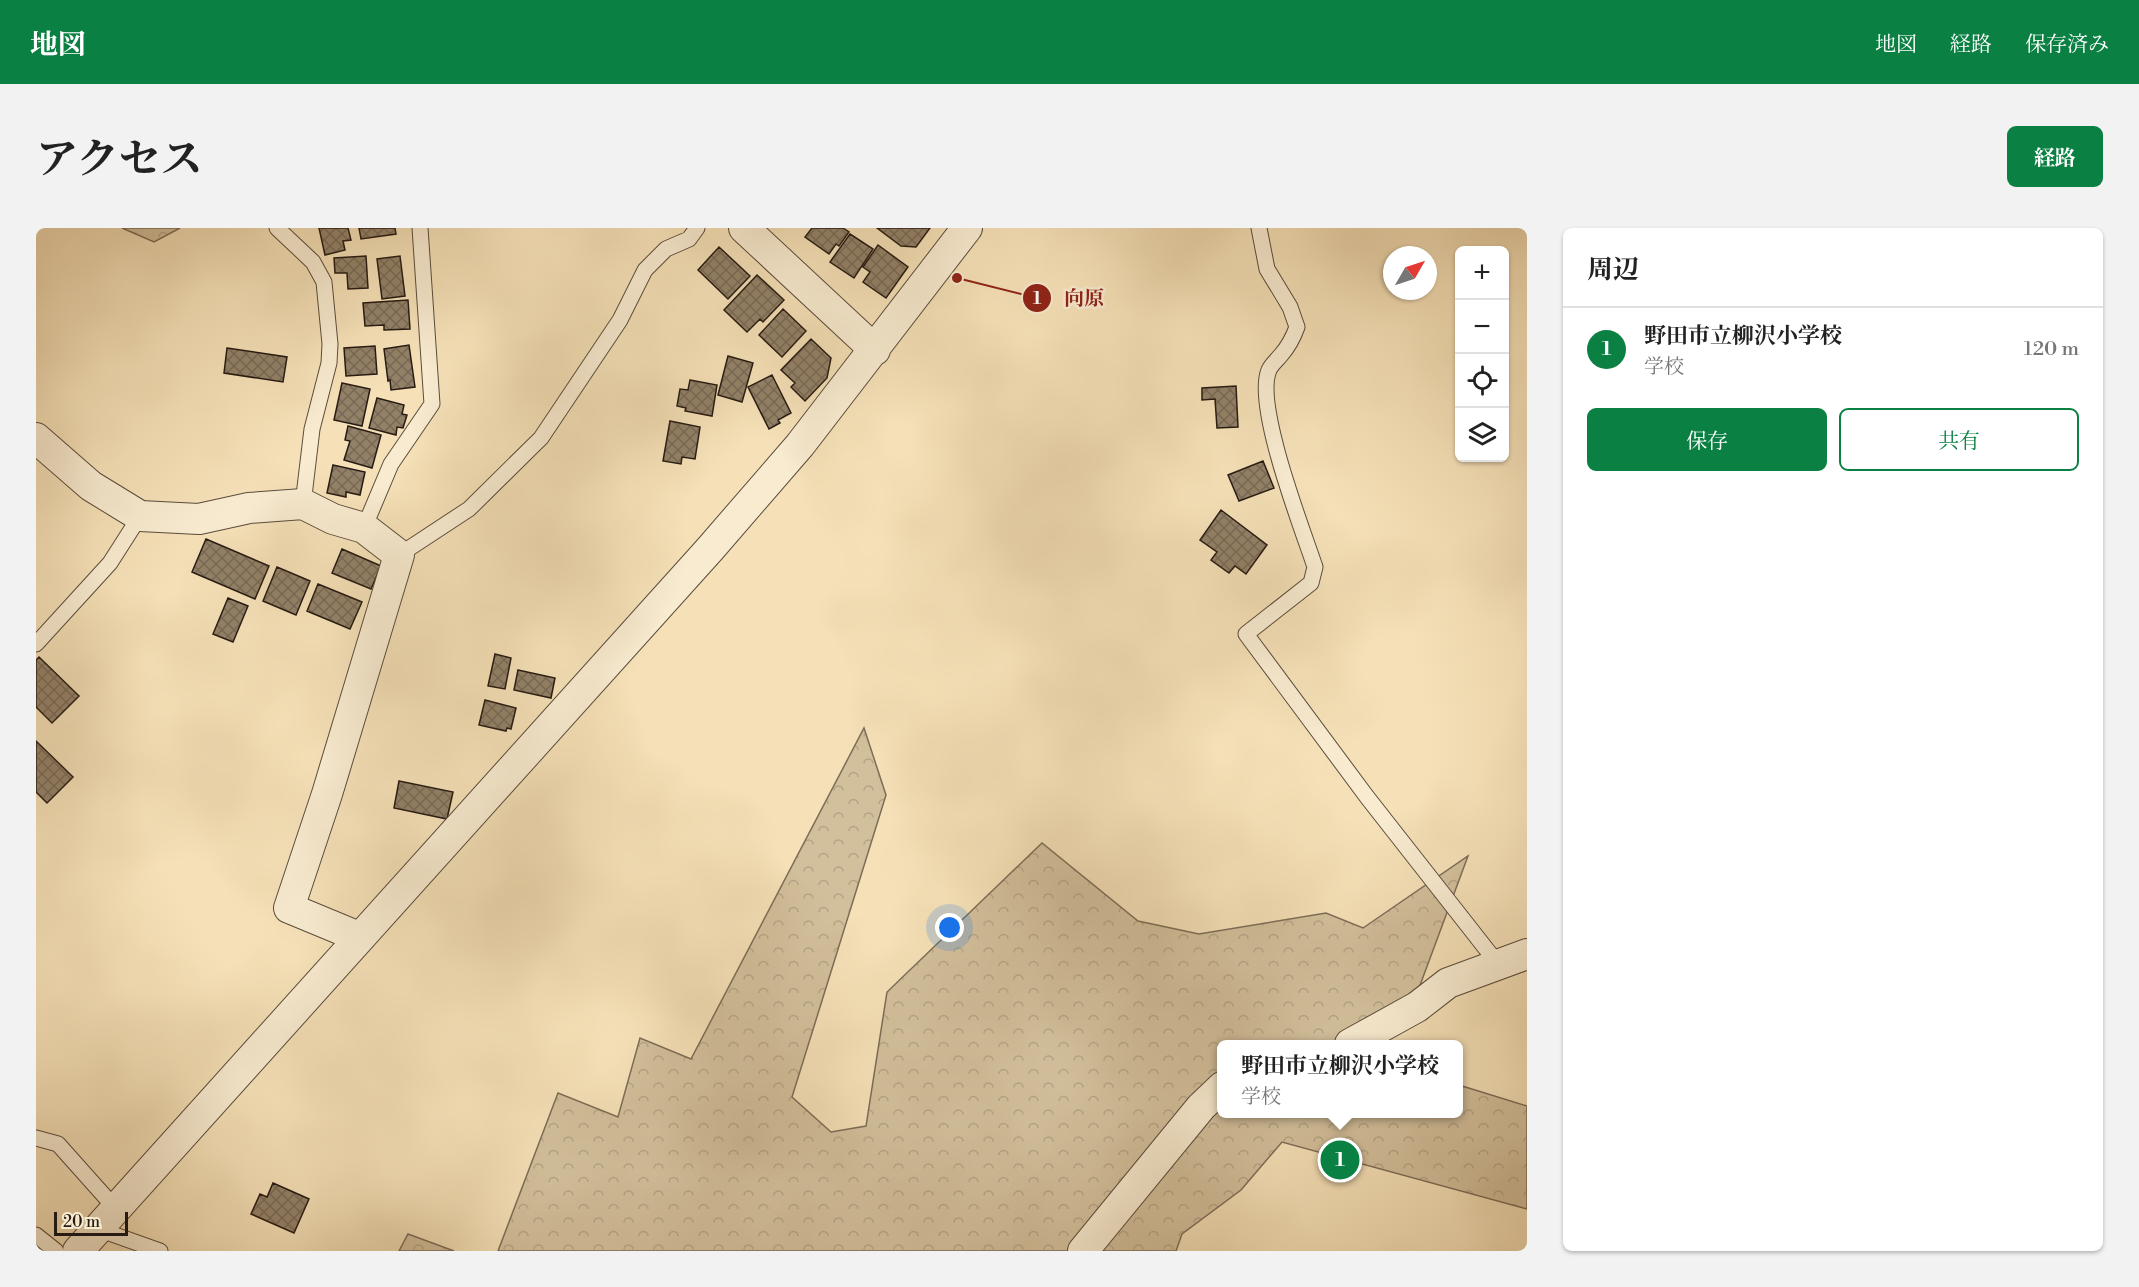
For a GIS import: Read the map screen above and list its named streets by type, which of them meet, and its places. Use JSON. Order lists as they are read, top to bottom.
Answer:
{
  "places": ["向原"],
  "scale_bar": "20 m",
  "north": "top right",
  "page": {
    "header": "地図",
    "nav": ["地図", "経路", "保存済み"],
    "title": "アクセス",
    "buttons": [
      "経路",
      ["保存", "共有"]
    ],
    "heading": "周辺",
    "map_buttons": ["+", "−"],
    "list": [
      {
        "mark": "1",
        "name": "野田市立柳沢小学校",
        "note": "学校",
        "value": "120 m"
      }
    ],
    "popup": ["野田市立柳沢小学校", "学校"],
    "pins": "1",
    "scale": "20 m"
  }
}
